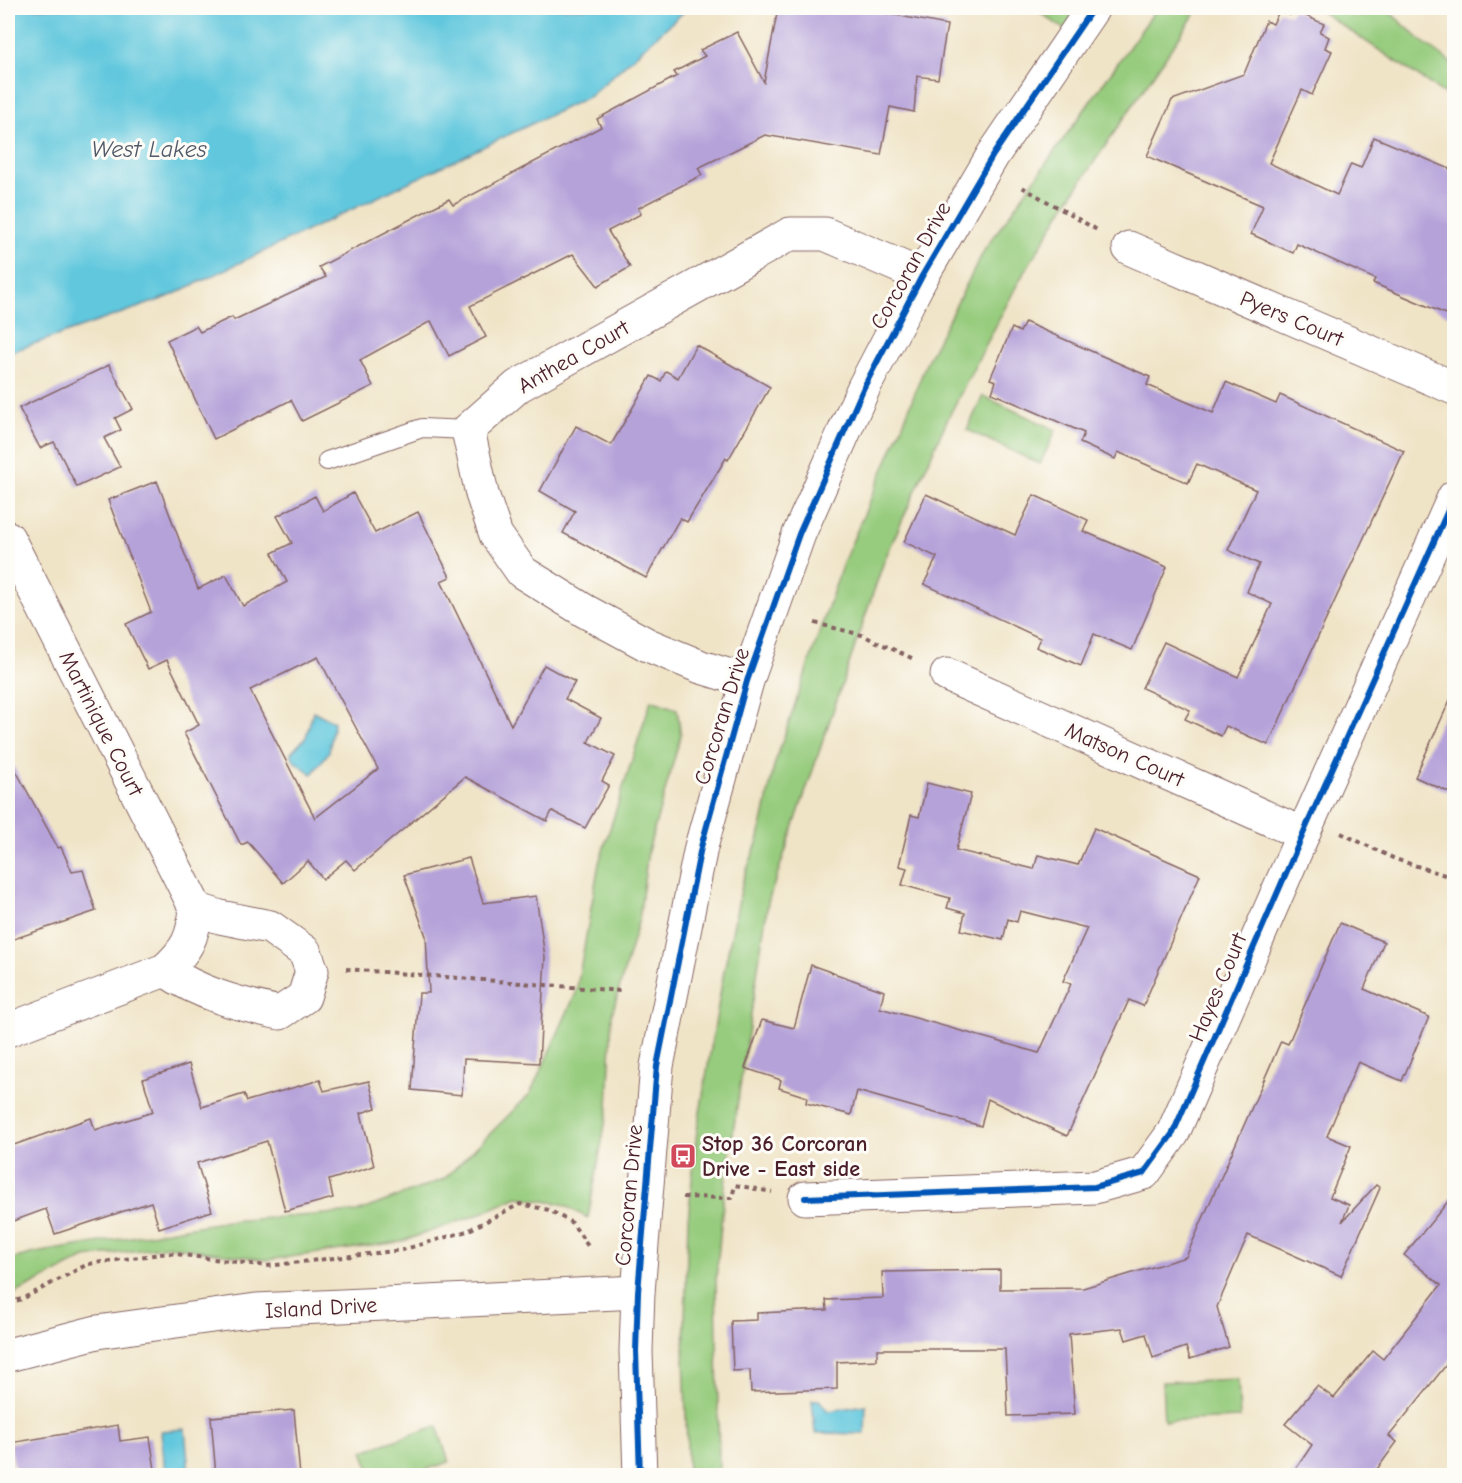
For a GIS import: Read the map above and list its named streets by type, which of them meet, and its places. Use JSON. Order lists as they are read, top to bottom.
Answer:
{
  "streets": {
    "street": [
      "Corcoran Drive",
      "Pyers Court",
      "Anthea Court",
      "Martinique Court",
      "Matson Court",
      "Hayes Court",
      "Island Drive"
    ]
  },
  "crossings": [
    ["Corcoran Drive", "Anthea Court"],
    ["Corcoran Drive", "Island Drive"],
    ["Matson Court", "Hayes Court"]
  ],
  "water": ["West Lakes"],
  "places": {
    "bus stop": ["Stop 36 Corcoran Drive - East side"]
  }
}
